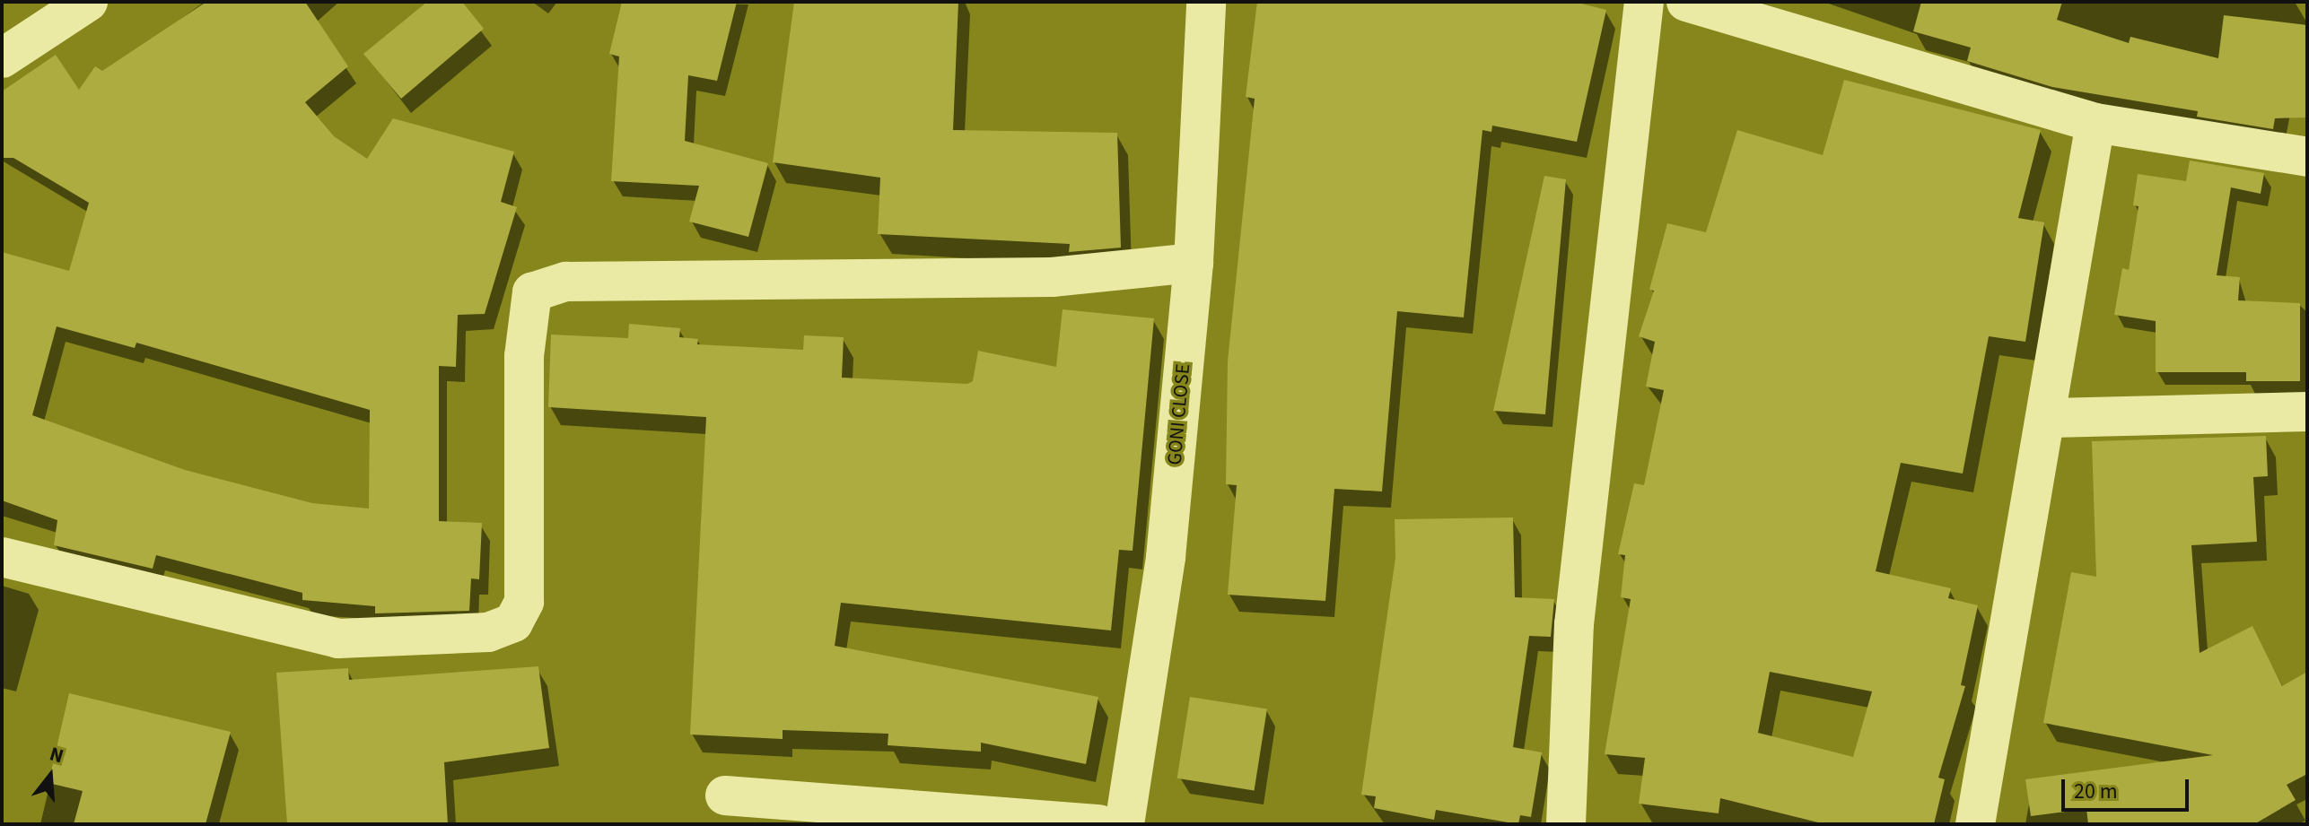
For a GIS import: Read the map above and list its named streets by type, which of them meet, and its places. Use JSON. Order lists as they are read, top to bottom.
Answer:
{
  "streets": {
    "street": ["GONI CLOSE"]
  },
  "scale_bar": "20 m",
  "north": "top"
}
